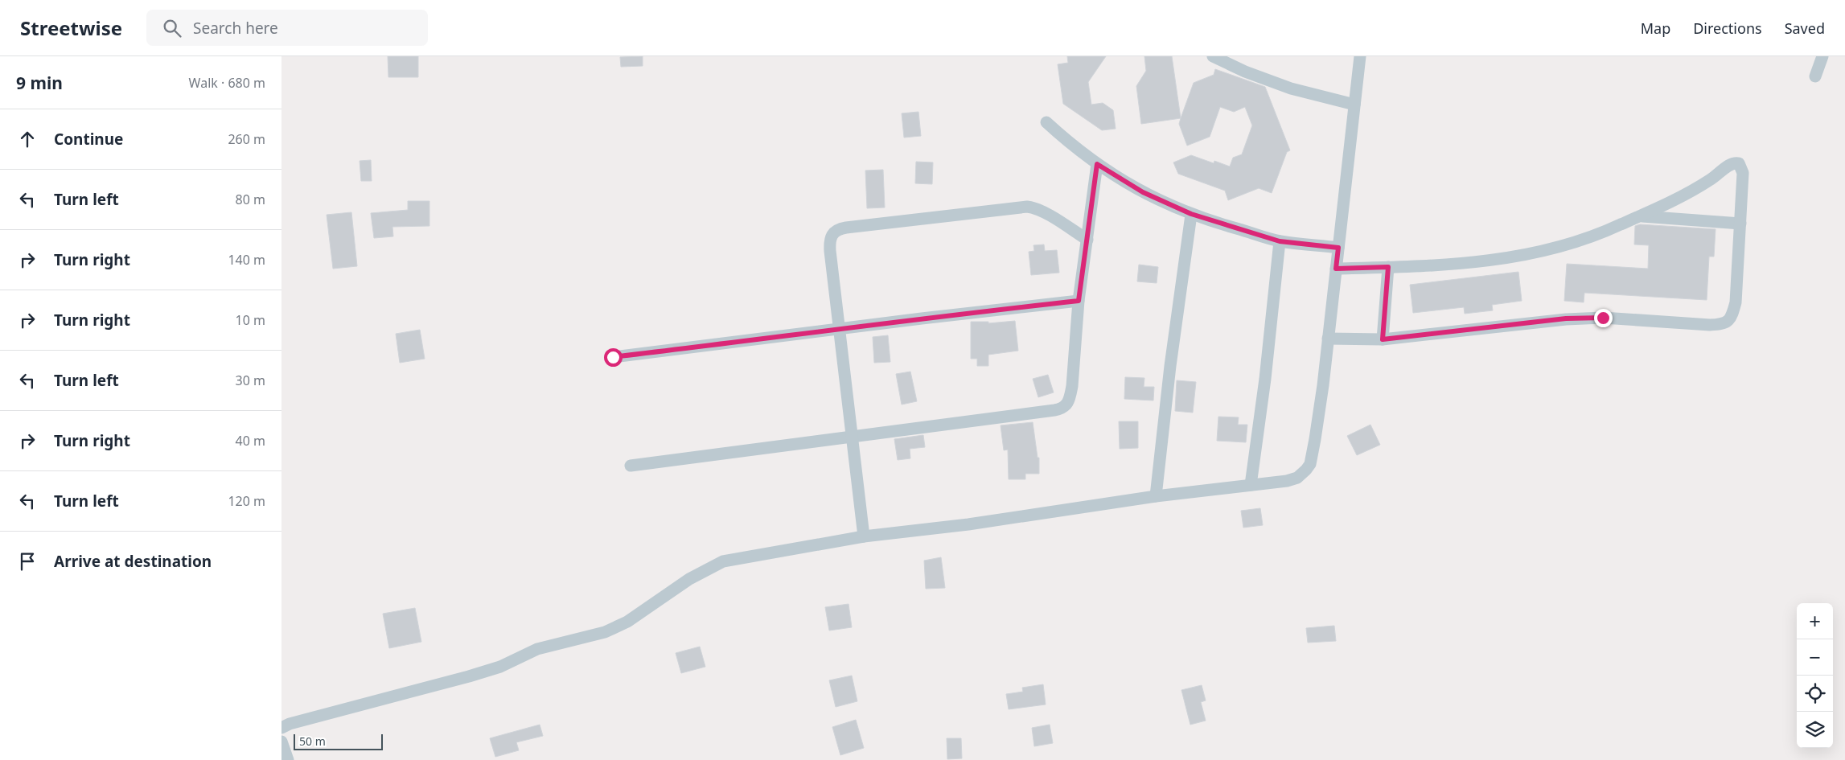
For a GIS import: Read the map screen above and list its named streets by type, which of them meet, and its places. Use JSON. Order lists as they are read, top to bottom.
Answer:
{
  "scale_bar": "50 m",
  "page": {
    "header": "Streetwise",
    "search": "Search here",
    "nav": ["Map", "Directions", "Saved"],
    "heading": ["9 min", "Walk · 680 m"],
    "list": [
      ["Continue", "260 m"],
      ["Turn left", "80 m"],
      ["Turn right", "140 m"],
      ["Turn right", "10 m"],
      ["Turn left", "30 m"],
      ["Turn right", "40 m"],
      ["Turn left", "120 m"],
      "Arrive at destination"
    ],
    "map_buttons": ["+", "−"],
    "scale": "50 m"
  }
}
